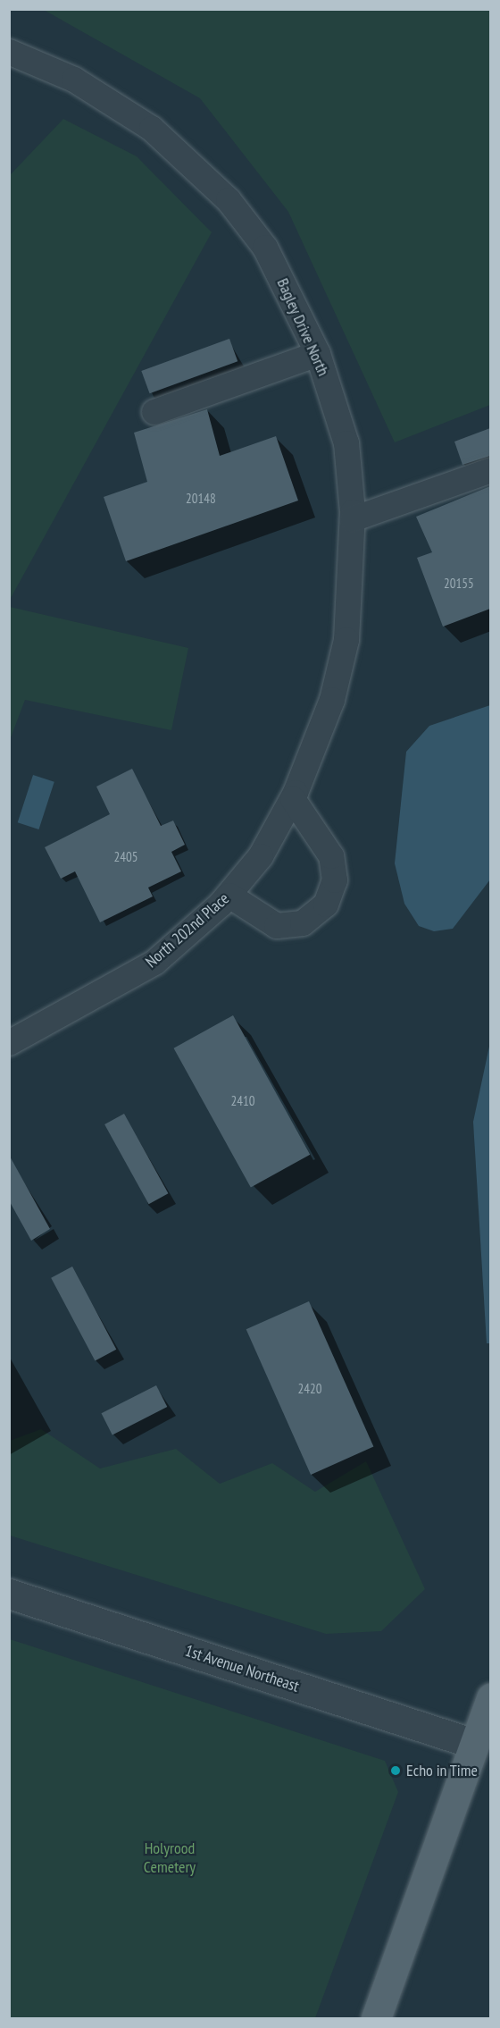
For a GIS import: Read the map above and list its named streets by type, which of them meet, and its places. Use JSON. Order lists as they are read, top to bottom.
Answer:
{
  "streets": {
    "street": ["Bagley Drive North", "North 202nd Place", "1st Avenue Northeast"]
  },
  "crossings": [
    ["Bagley Drive North", "North 202nd Place"]
  ],
  "parks": ["Holyrood Cemetery"],
  "places": ["Echo in Time"],
  "house_numbers": [
    "20148",
    "20155",
    "2405",
    "2410",
    "2420"
  ]
}
